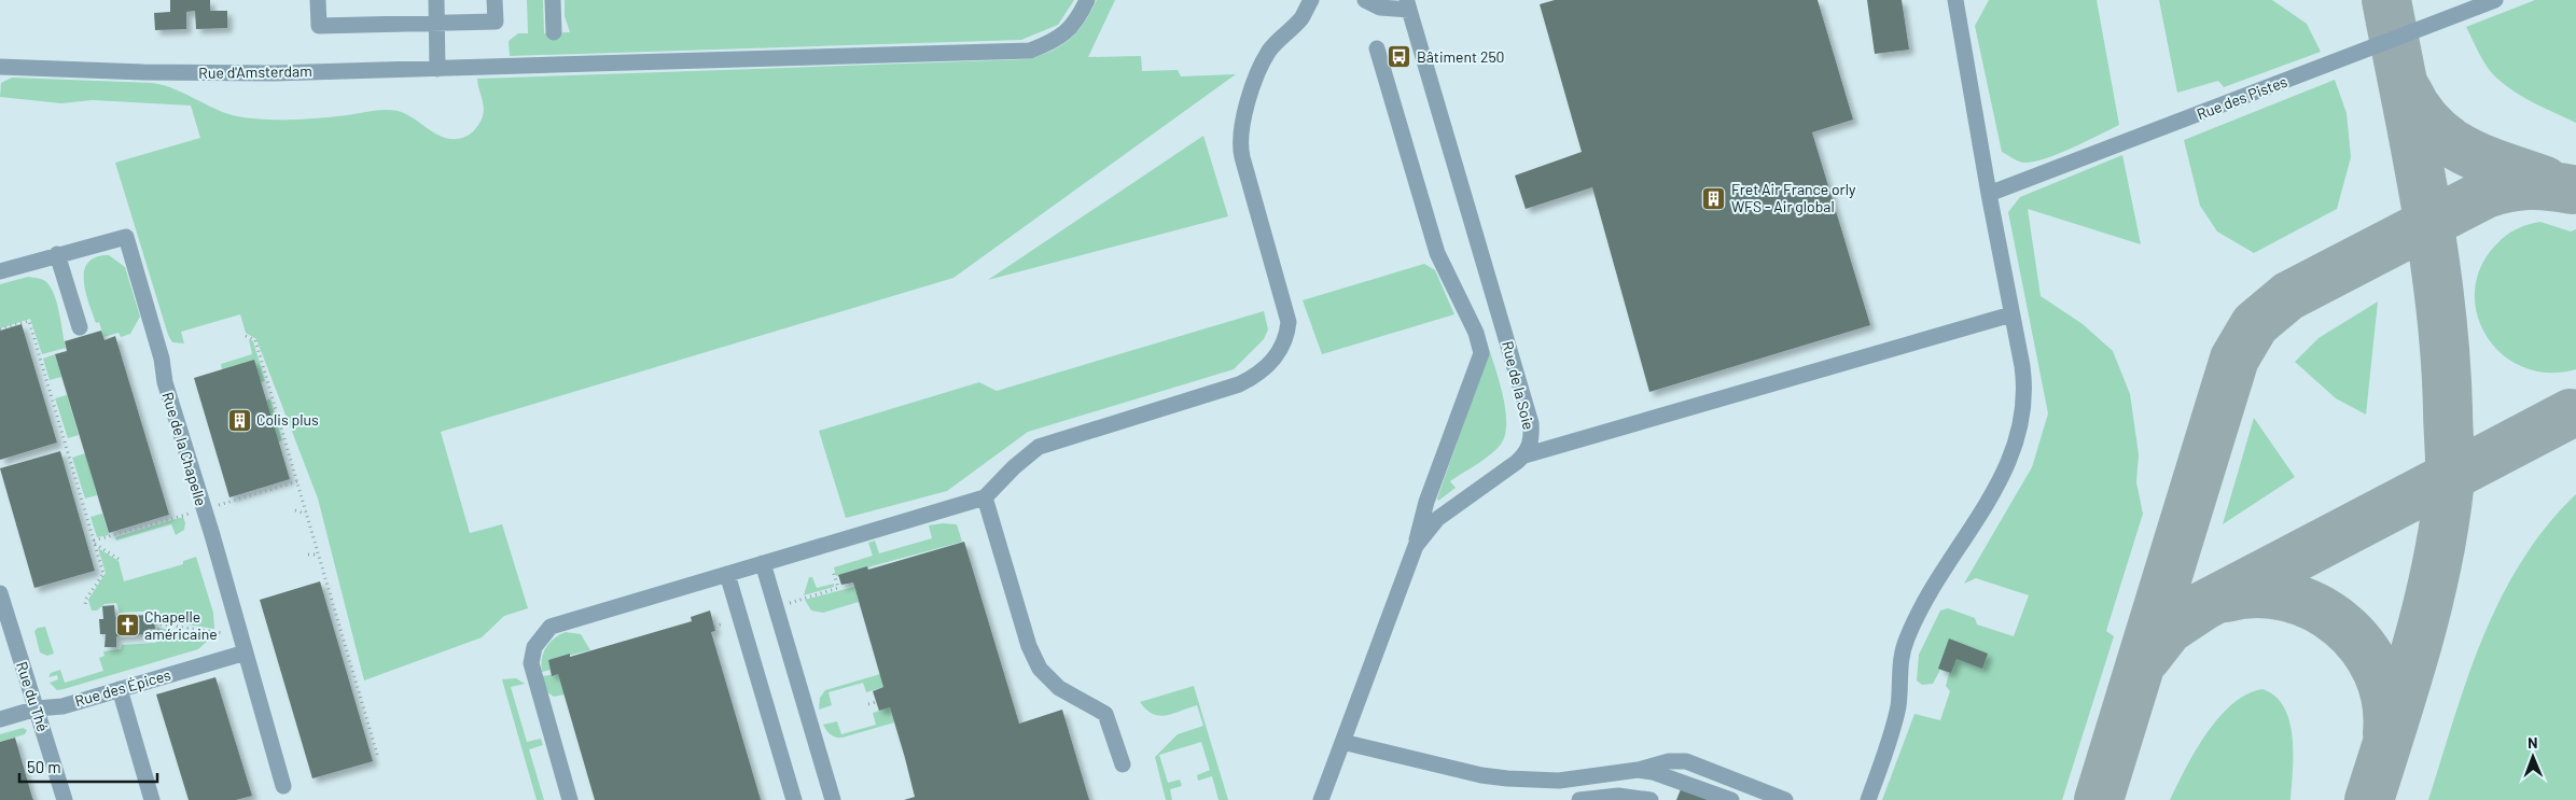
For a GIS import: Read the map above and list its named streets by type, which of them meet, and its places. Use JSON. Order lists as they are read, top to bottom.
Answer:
{
  "streets": {
    "street": [
      "Rue d'Amsterdam",
      "Rue des Pistes",
      "Rue de la Soie",
      "Rue de la Chapelle",
      "Rue des Épices",
      "Rue du Thé"
    ]
  },
  "crossings": [
    ["Rue de la Chapelle", "Rue des Épices"],
    ["Rue des Épices", "Rue du Thé"]
  ],
  "places": {
    "bus stop": ["Bâtiment 250"],
    "building": ["Fret Air France orly WFS - Air global", "Colis plus"],
    "church": ["Chapelle américaine"]
  },
  "scale_bar": "50 m",
  "north": "top"
}
